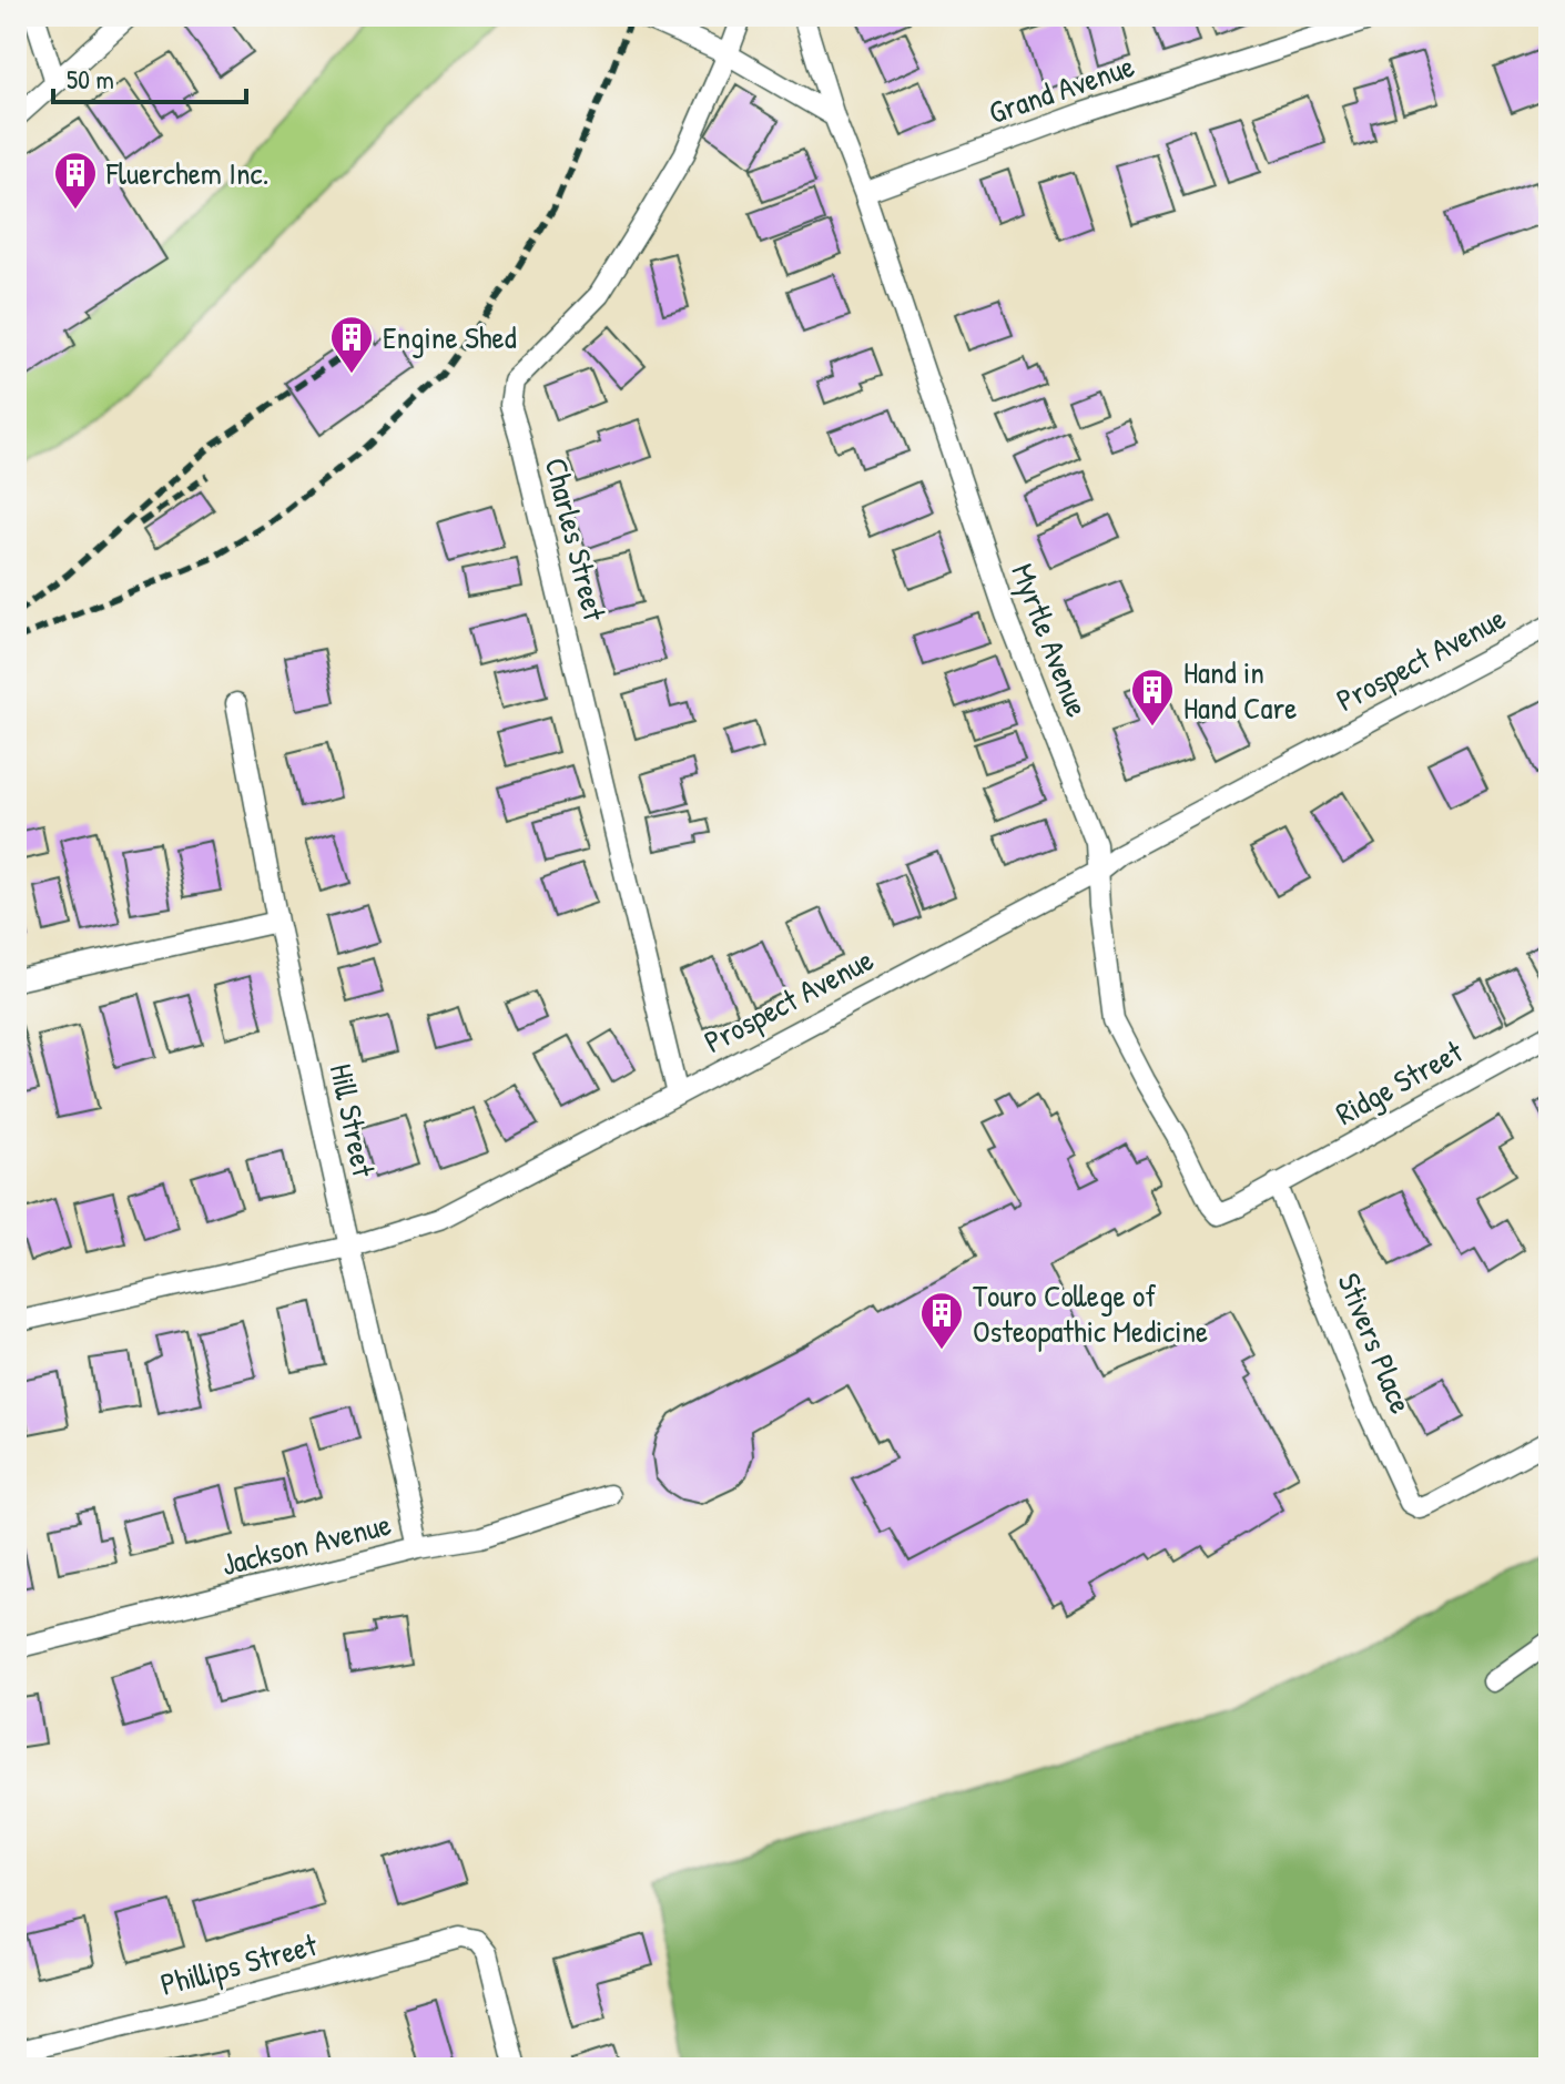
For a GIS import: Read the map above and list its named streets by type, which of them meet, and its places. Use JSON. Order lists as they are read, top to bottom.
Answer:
{
  "streets": {
    "street": [
      "Grand Avenue",
      "Charles Street",
      "Myrtle Avenue",
      "Prospect Avenue",
      "Ridge Street",
      "Hill Street",
      "Stivers Place",
      "Jackson Avenue",
      "Phillips Street"
    ]
  },
  "crossings": [
    ["Grand Avenue", "Myrtle Avenue"],
    ["Charles Street", "Prospect Avenue"],
    ["Myrtle Avenue", "Prospect Avenue"],
    ["Myrtle Avenue", "Ridge Street"],
    ["Myrtle Avenue", "Stivers Place"],
    ["Prospect Avenue", "Hill Street"],
    ["Ridge Street", "Stivers Place"],
    ["Hill Street", "Jackson Avenue"]
  ],
  "places": {
    "building": [
      "Fluerchem Inc.",
      "Engine Shed",
      "Hand in Hand Care",
      "Touro College of Osteopathic Medicine"
    ]
  },
  "scale_bar": "50 m"
}
